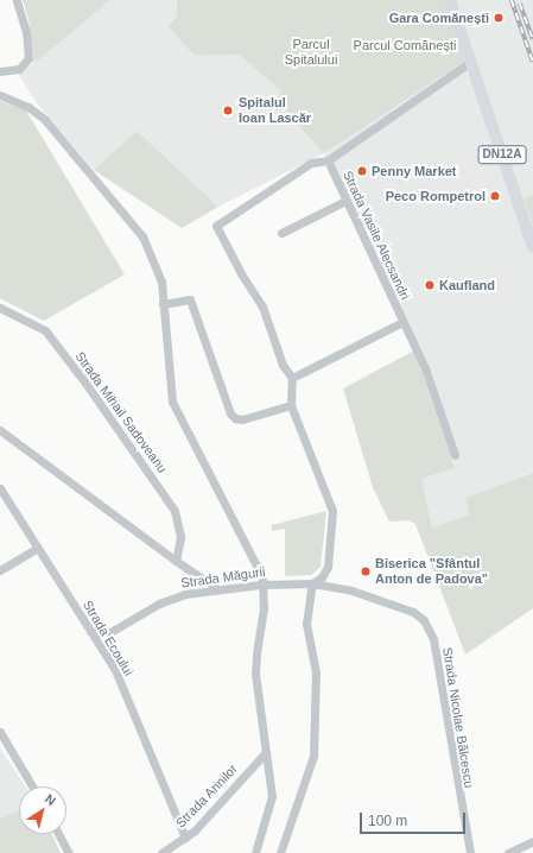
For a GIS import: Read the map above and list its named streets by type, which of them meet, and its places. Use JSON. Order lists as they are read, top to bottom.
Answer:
{
  "streets": {
    "main road": ["DN12A"],
    "street": [
      "Strada Vasile Alecsandri",
      "Strada Mihail Sadoveanu",
      "Strada Măgurii",
      "Strada Ecoului",
      "Strada Nicolae Bălcescu",
      "Strada Arinilor"
    ]
  },
  "crossings": [
    ["DN12A", "Strada Vasile Alecsandri"],
    ["Strada Măgurii", "Strada Ecoului"],
    ["Strada Măgurii", "Strada Nicolae Bălcescu"],
    ["Strada Ecoului", "Strada Arinilor"]
  ],
  "parks": ["Parcul Spitalului", "Parcul Comănești"],
  "places": [
    "Gara Comănești",
    "Spitalul Ioan Lascăr",
    "Penny Market",
    "Peco Rompetrol",
    "Kaufland",
    "Biserica \"Sfântul Anton de Padova\""
  ],
  "scale_bar": "100 m",
  "north": "top right"
}
